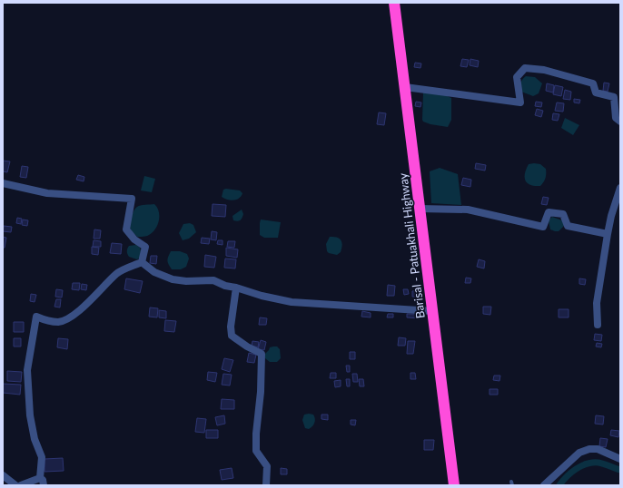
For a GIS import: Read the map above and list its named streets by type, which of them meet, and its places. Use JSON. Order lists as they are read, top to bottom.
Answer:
{
  "streets": {
    "highway": ["Barisal - Patuakhali Highway"]
  }
}
